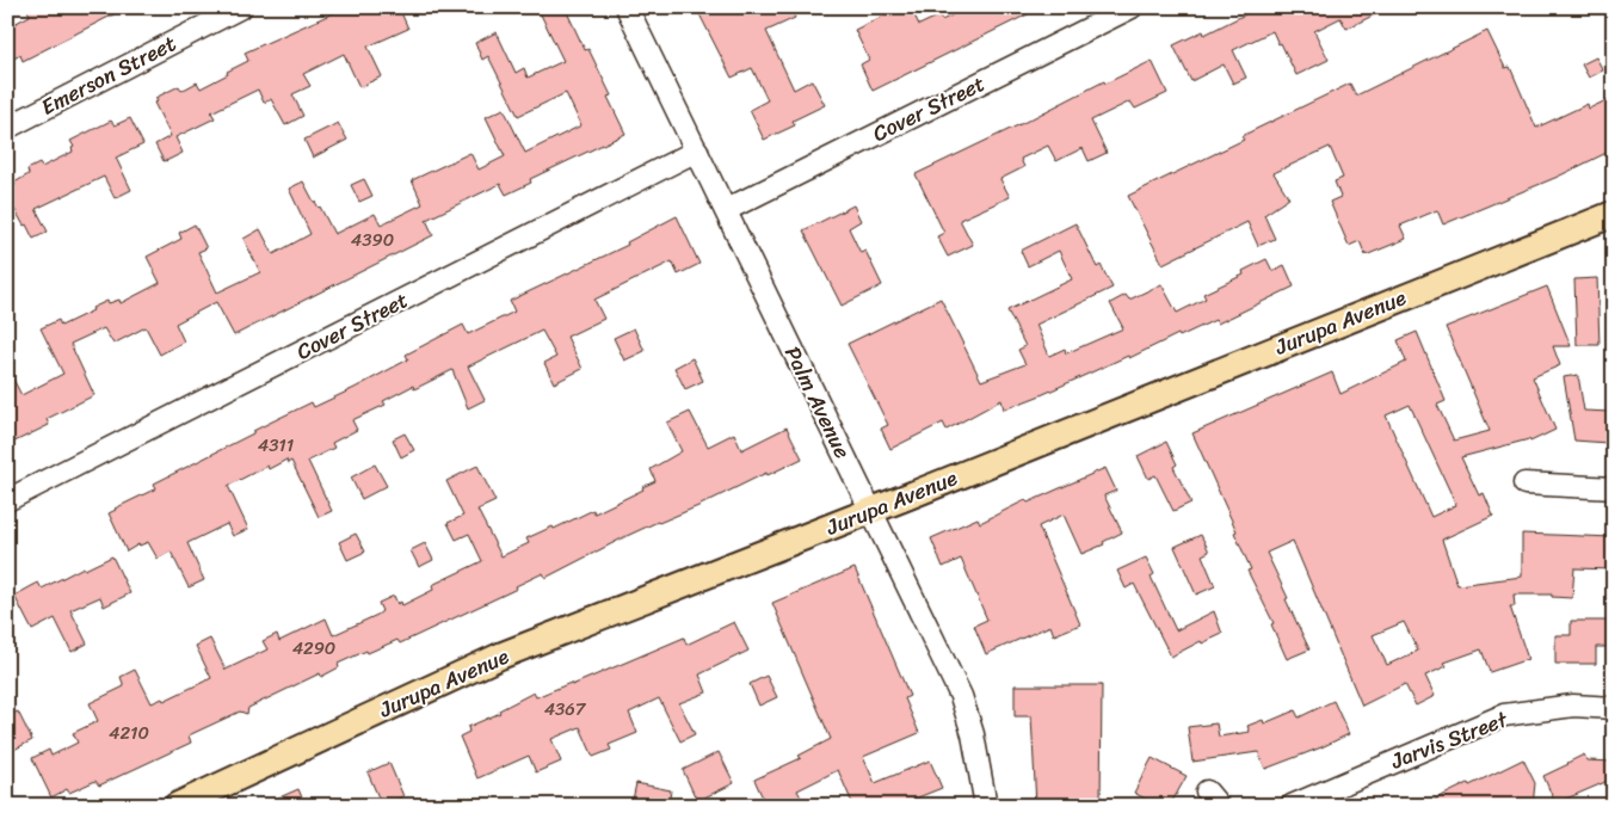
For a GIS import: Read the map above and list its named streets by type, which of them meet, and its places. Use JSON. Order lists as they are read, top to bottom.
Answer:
{
  "streets": {
    "main road": ["Jurupa Avenue"],
    "street": [
      "Emerson Street",
      "Cover Street",
      "Palm Avenue",
      "Jarvis Street"
    ]
  },
  "crossings": [
    ["Cover Street", "Palm Avenue"],
    ["Jurupa Avenue", "Palm Avenue"]
  ],
  "house_numbers": [
    "4390",
    "4311",
    "4290",
    "4367",
    "4210"
  ]
}
